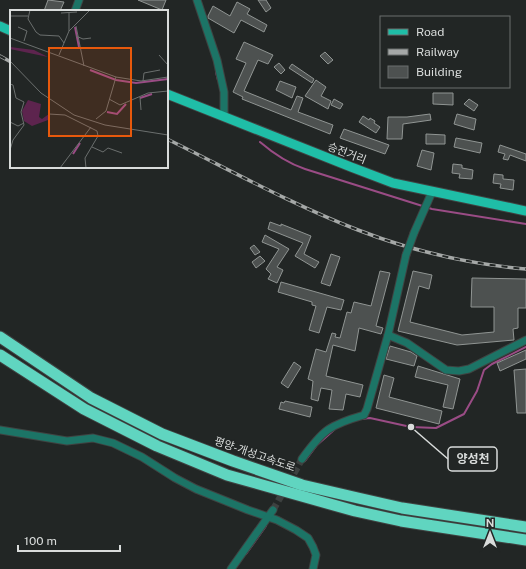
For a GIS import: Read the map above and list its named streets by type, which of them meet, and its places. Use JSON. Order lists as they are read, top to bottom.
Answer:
{
  "streets": {
    "highway": ["평양-개성고속도로"],
    "main road": ["승전거리"]
  },
  "places": ["양성천"],
  "legend": ["Road", "Railway", "Building"],
  "scale_bar": "100 m",
  "north": "top"
}
